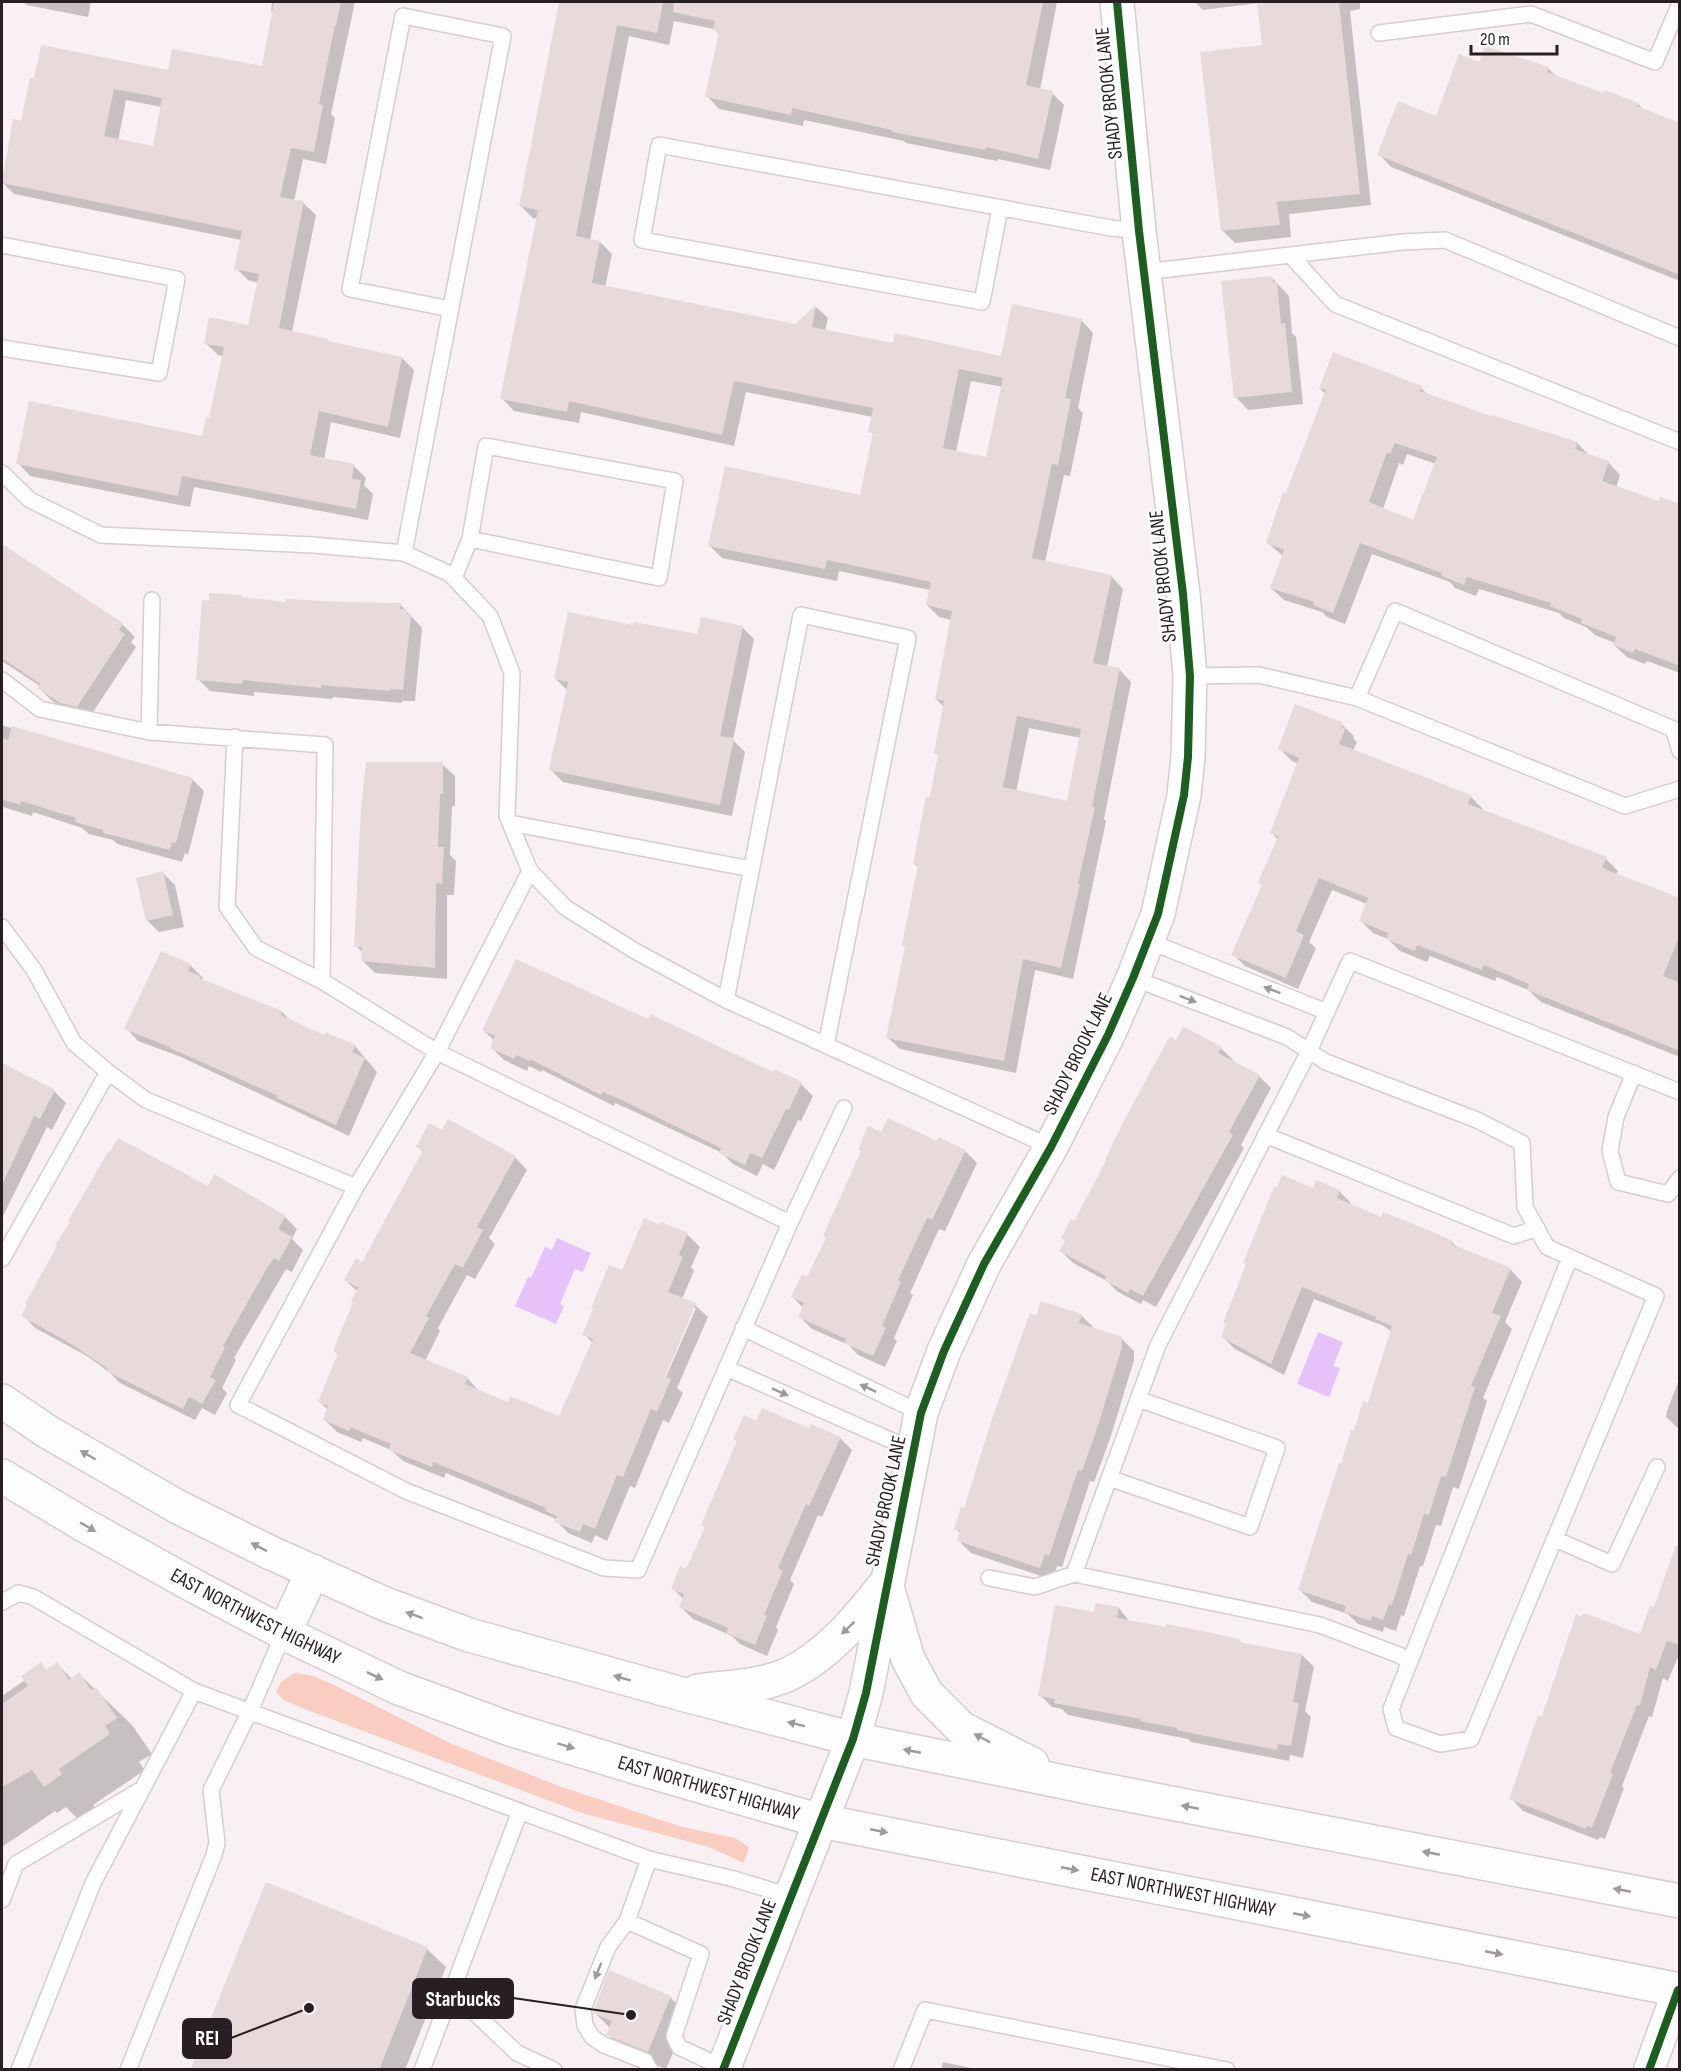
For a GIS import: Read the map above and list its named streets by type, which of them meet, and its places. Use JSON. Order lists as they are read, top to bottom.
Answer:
{
  "streets": {
    "main road": ["SHADY BROOK LANE", "EAST NORTHWEST HIGHWAY"]
  },
  "crossings": [
    ["SHADY BROOK LANE", "EAST NORTHWEST HIGHWAY"]
  ],
  "places": ["REI", "Starbucks"],
  "scale_bar": "20 m"
}
